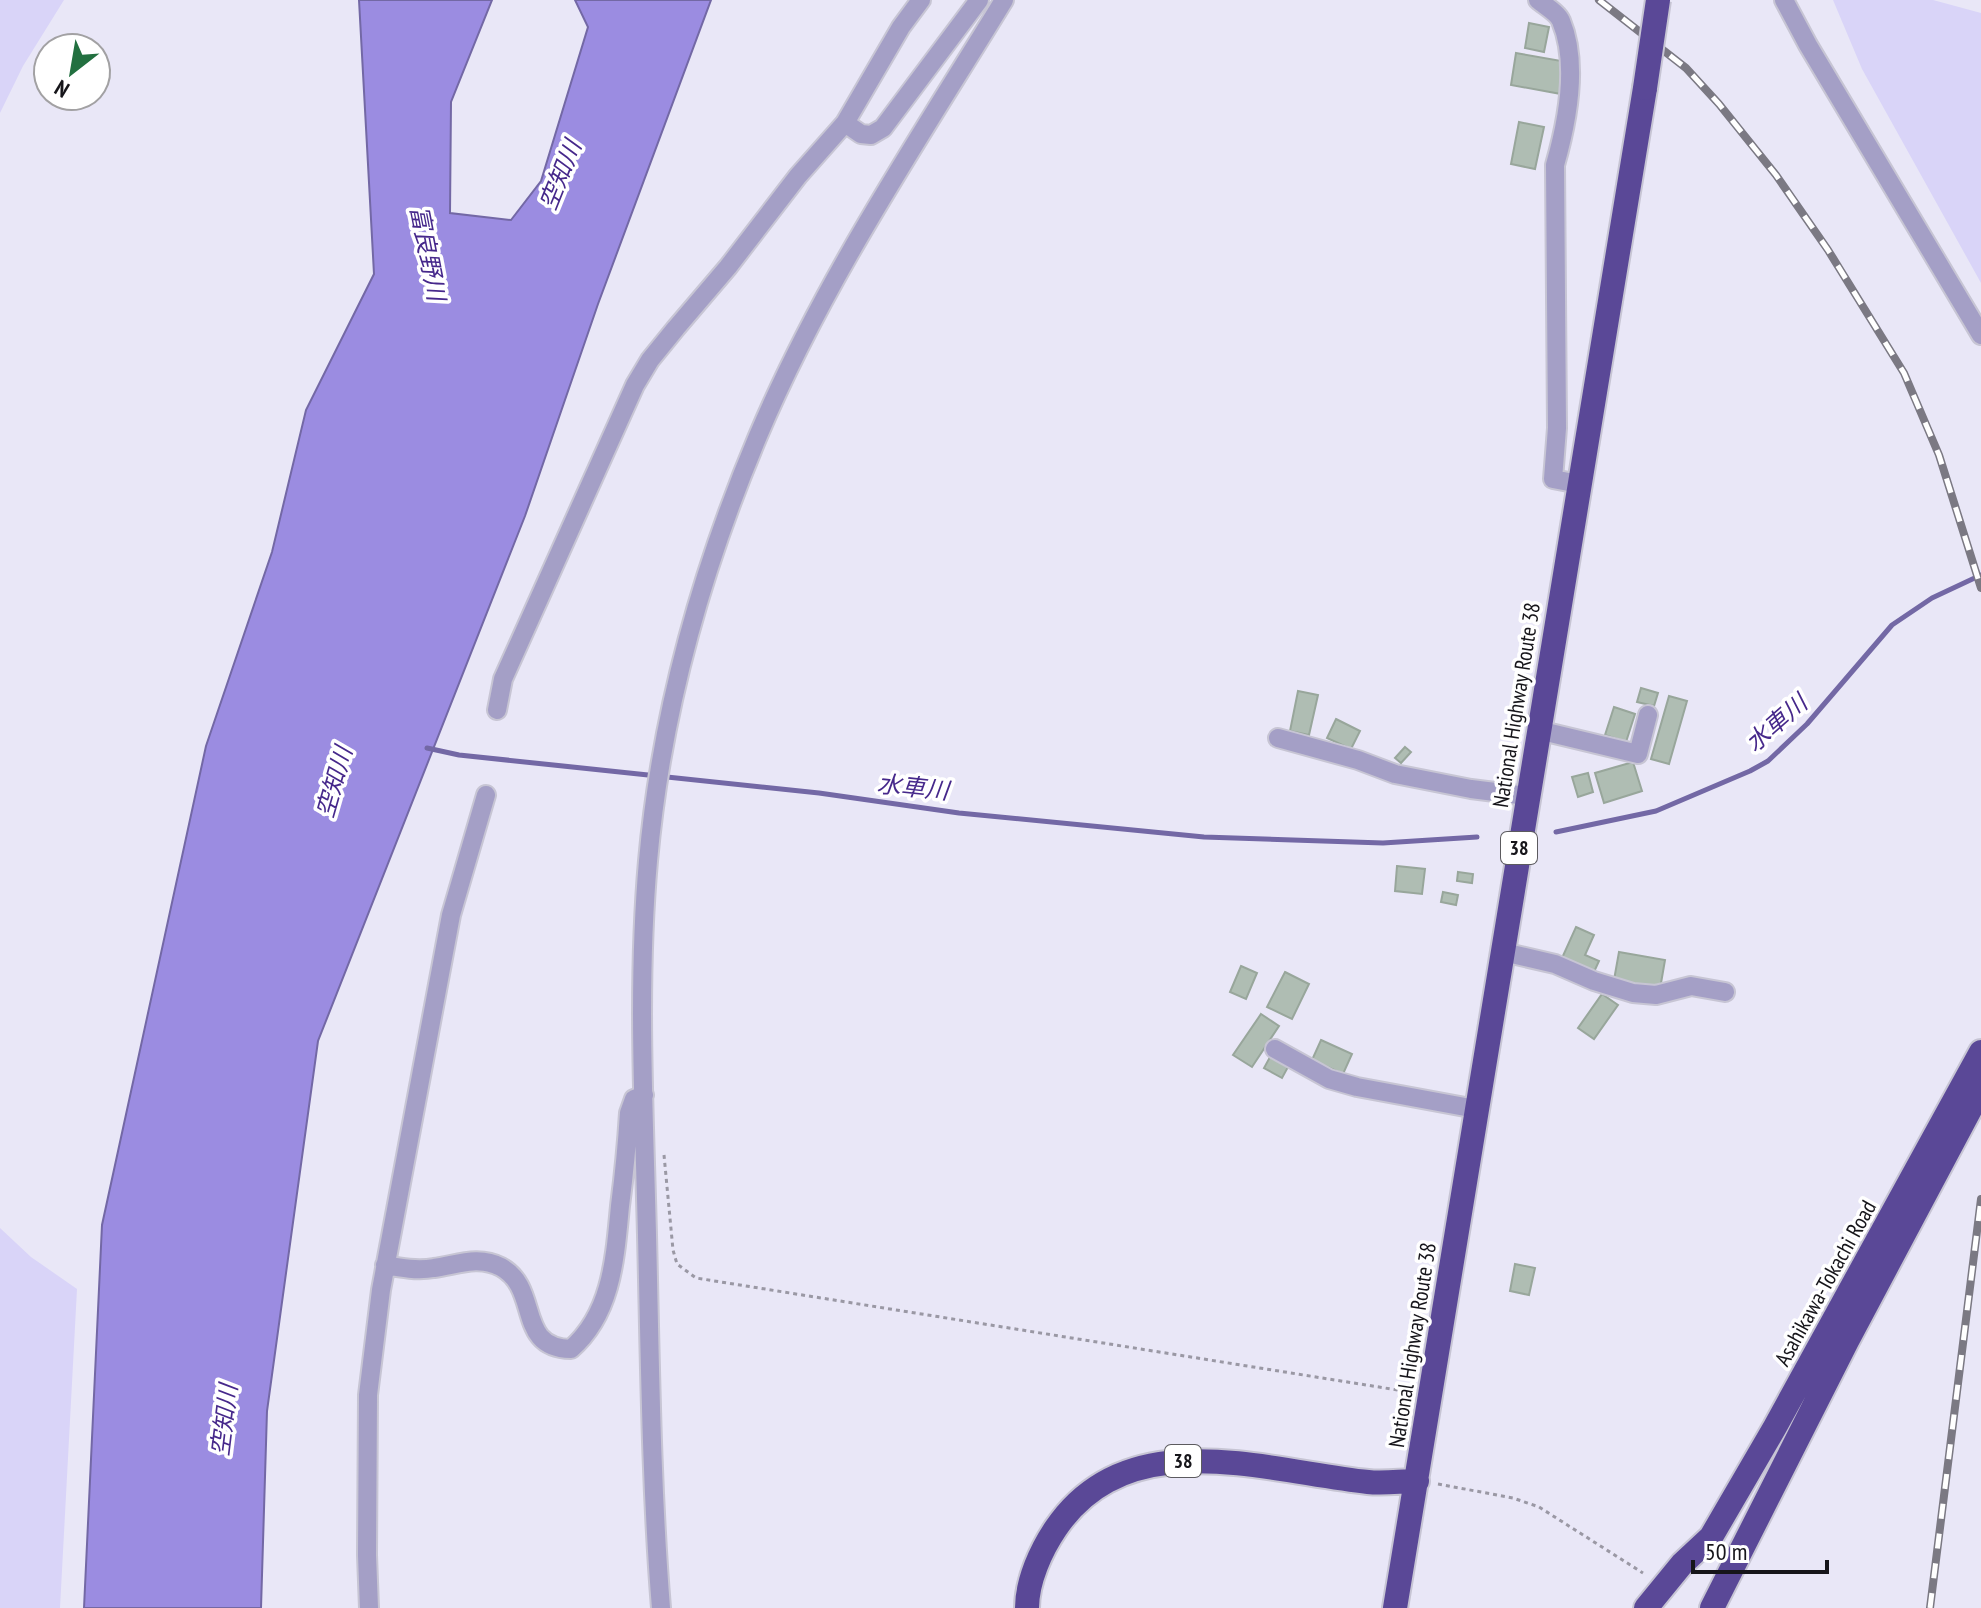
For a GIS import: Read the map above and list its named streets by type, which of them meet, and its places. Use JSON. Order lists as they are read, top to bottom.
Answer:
{
  "streets": {
    "highway": ["National Highway Route 38", "38", "Asahikawa-Tokachi Road"]
  },
  "crossings": [
    ["National Highway Route 38", "38"]
  ],
  "water": ["空知川", "富良野川", "水車川"],
  "scale_bar": "50 m",
  "north": "bottom left"
}
